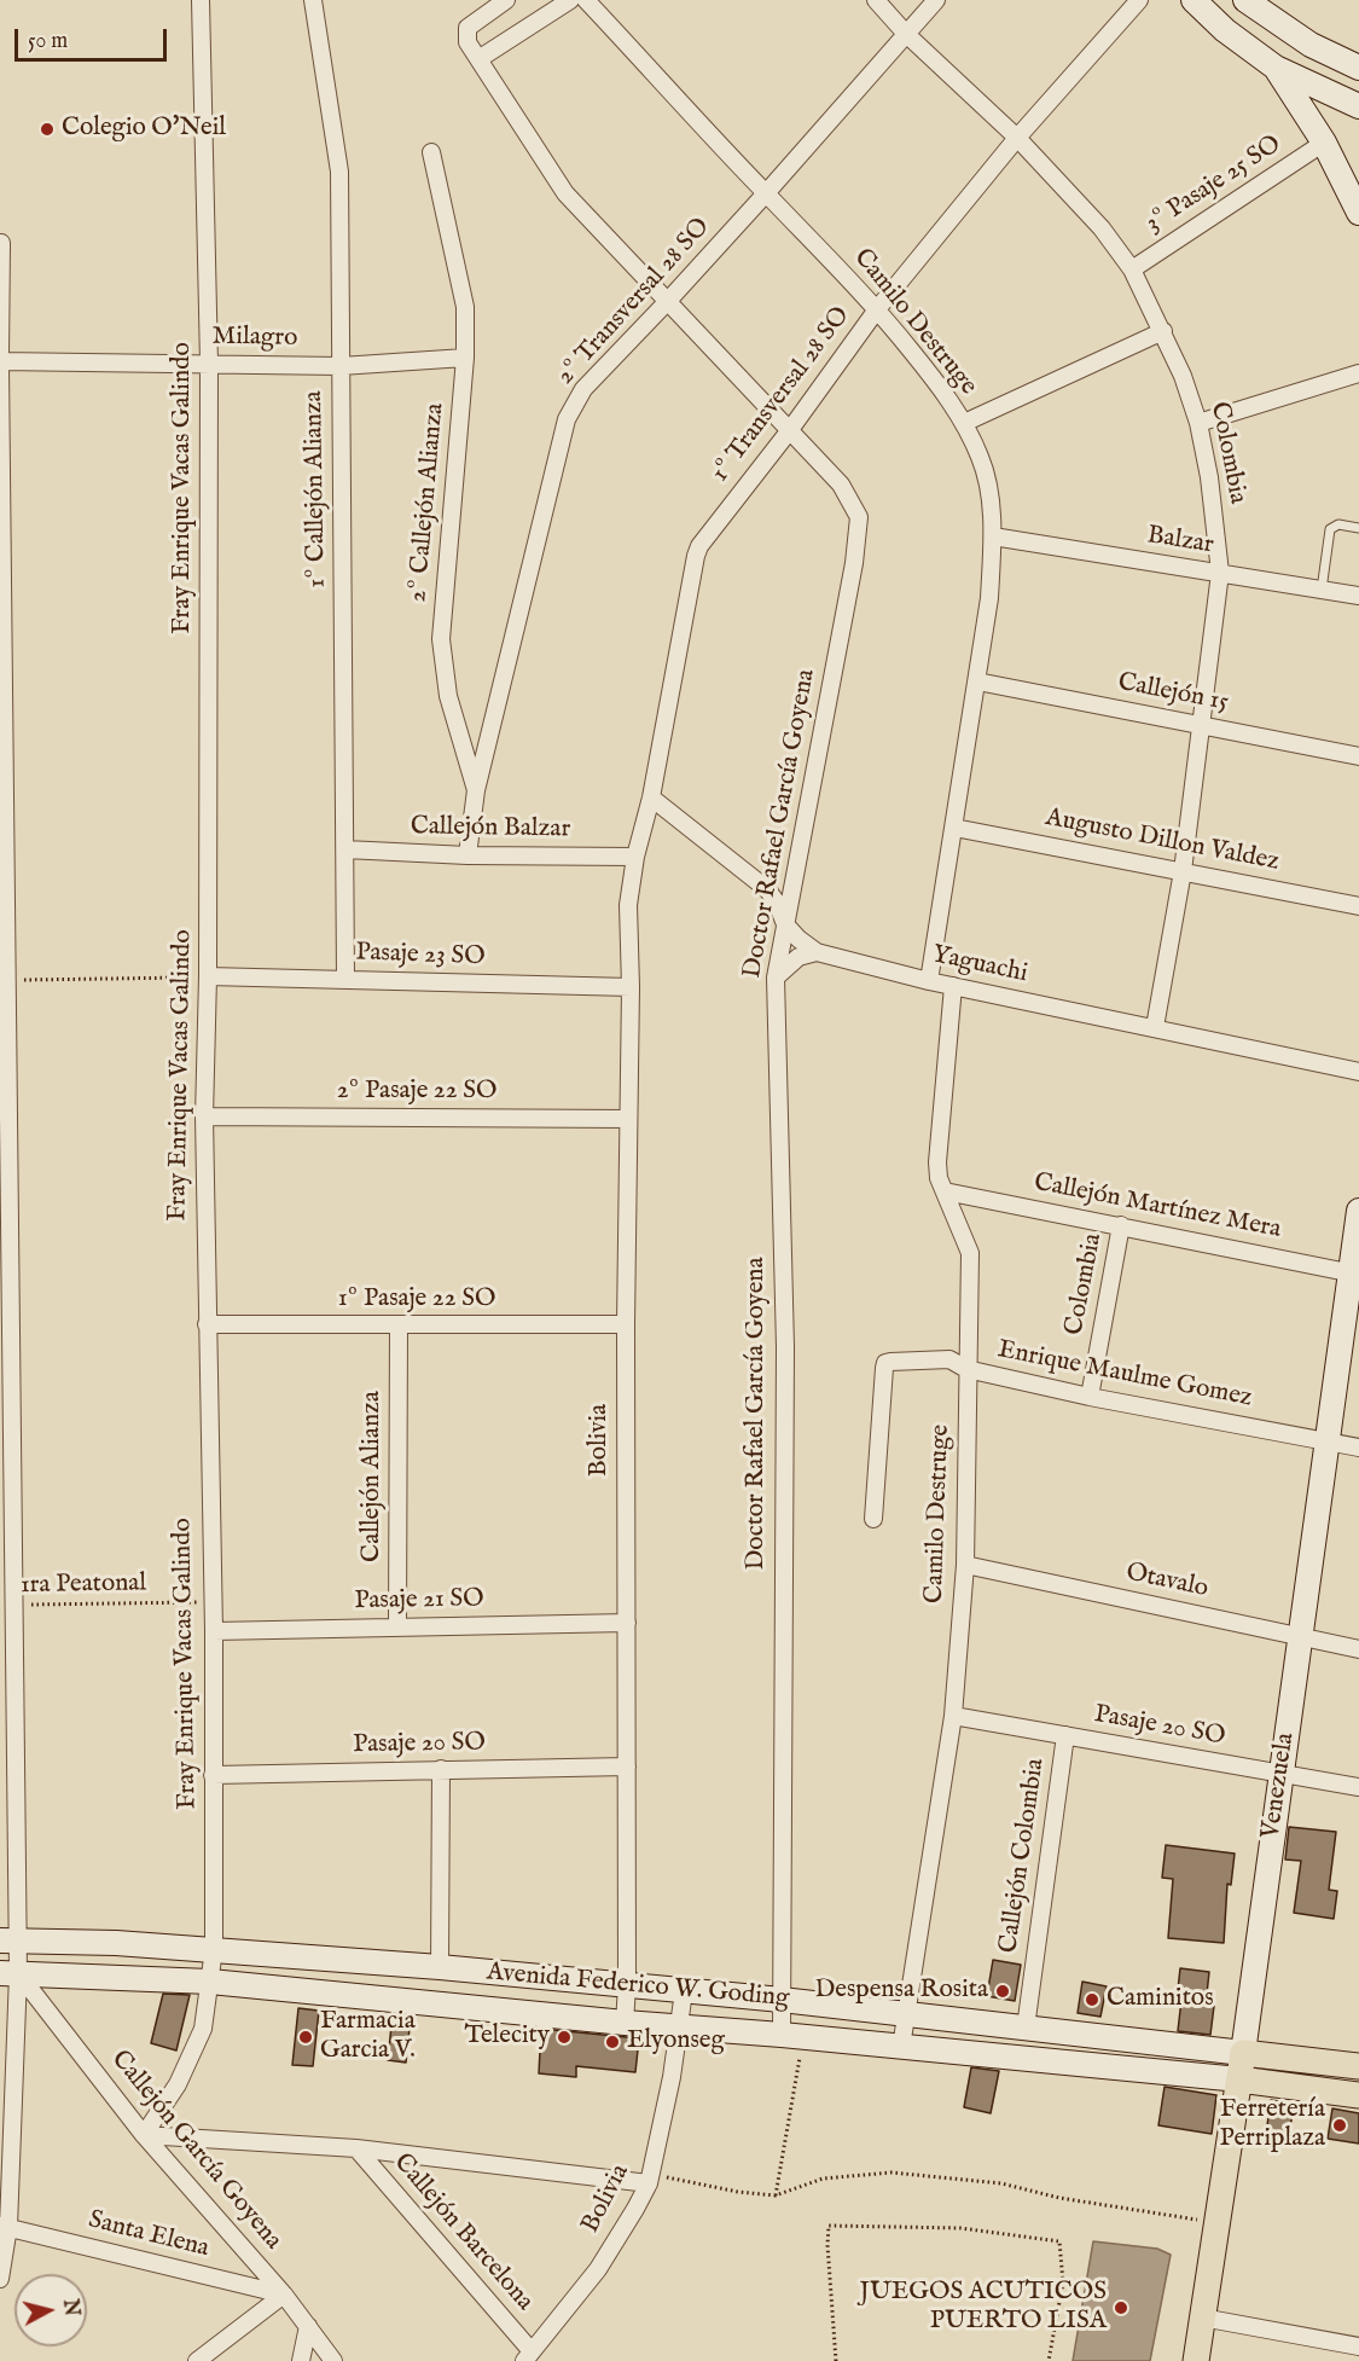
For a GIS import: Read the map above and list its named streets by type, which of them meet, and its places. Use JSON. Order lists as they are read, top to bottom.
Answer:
{
  "streets": {
    "main road": ["Venezuela", "Avenida Federico W. Goding"],
    "street": [
      "3º Pasaje 25 SO",
      "2º Transversal 28 SO",
      "Camilo Destruge",
      "Milagro",
      "1º Transversal 28 SO",
      "Colombia",
      "Fray Enrique Vacas Galindo",
      "1º Callejón Alianza",
      "2º Callejón Alianza",
      "Balzar",
      "Callejón 15",
      "Doctor Rafael García Goyena",
      "Callejón Balzar",
      "Augusto Dillon Valdez",
      "Pasaje 23 SO",
      "Yaguachi",
      "2º Pasaje 22 SO",
      "Callejón Martínez Mera",
      "1º Pasaje 22 SO",
      "Enrique Maulme Gomez",
      "Bolivia",
      "Callejón Alianza",
      "Otavalo",
      "Pasaje 21 SO",
      "Pasaje 20 SO",
      "Callejón Colombia",
      "Callejón García Goyena",
      "Callejón Barcelona",
      "Santa Elena"
    ],
    "path": ["1ra Peatonal"]
  },
  "crossings": [
    ["3º Pasaje 25 SO", "Colombia"],
    ["2º Transversal 28 SO", "Camilo Destruge"],
    ["2º Transversal 28 SO", "Colombia"],
    ["2º Transversal 28 SO", "2º Callejón Alianza"],
    ["2º Transversal 28 SO", "Doctor Rafael García Goyena"],
    ["Camilo Destruge", "1º Transversal 28 SO"],
    ["Camilo Destruge", "Balzar"],
    ["Camilo Destruge", "Callejón 15"],
    ["Camilo Destruge", "Augusto Dillon Valdez"],
    ["Camilo Destruge", "Yaguachi"],
    ["Camilo Destruge", "Callejón Martínez Mera"],
    ["Camilo Destruge", "Enrique Maulme Gomez"],
    ["Camilo Destruge", "Otavalo"],
    ["Camilo Destruge", "Pasaje 20 SO"],
    ["Camilo Destruge", "Avenida Federico W. Goding"],
    ["Milagro", "Fray Enrique Vacas Galindo"],
    ["Milagro", "1º Callejón Alianza"],
    ["Milagro", "2º Callejón Alianza"],
    ["1º Transversal 28 SO", "Colombia"],
    ["1º Transversal 28 SO", "Doctor Rafael García Goyena"],
    ["1º Transversal 28 SO", "Callejón Balzar"],
    ["1º Transversal 28 SO", "Yaguachi"],
    ["1º Transversal 28 SO", "Bolivia"],
    ["Colombia", "Balzar"],
    ["Colombia", "Callejón 15"],
    ["Colombia", "Augusto Dillon Valdez"],
    ["Colombia", "Yaguachi"],
    ["Colombia", "Callejón Martínez Mera"],
    ["Colombia", "Enrique Maulme Gomez"],
    ["Fray Enrique Vacas Galindo", "Pasaje 23 SO"],
    ["Fray Enrique Vacas Galindo", "2º Pasaje 22 SO"],
    ["Fray Enrique Vacas Galindo", "1º Pasaje 22 SO"],
    ["Fray Enrique Vacas Galindo", "1ra Peatonal"],
    ["Fray Enrique Vacas Galindo", "Pasaje 21 SO"],
    ["Fray Enrique Vacas Galindo", "Pasaje 20 SO"],
    ["Fray Enrique Vacas Galindo", "Avenida Federico W. Goding"],
    ["Fray Enrique Vacas Galindo", "Callejón García Goyena"],
    ["1º Callejón Alianza", "Callejón Balzar"],
    ["1º Callejón Alianza", "Pasaje 23 SO"],
    ["2º Callejón Alianza", "Callejón Balzar"],
    ["Doctor Rafael García Goyena", "Yaguachi"],
    ["Doctor Rafael García Goyena", "Avenida Federico W. Goding"],
    ["Callejón Balzar", "Bolivia"],
    ["Pasaje 23 SO", "Bolivia"],
    ["2º Pasaje 22 SO", "Bolivia"],
    ["Callejón Martínez Mera", "Venezuela"],
    ["1º Pasaje 22 SO", "Bolivia"],
    ["1º Pasaje 22 SO", "Callejón Alianza"],
    ["Enrique Maulme Gomez", "Venezuela"],
    ["Bolivia", "Pasaje 21 SO"],
    ["Bolivia", "Pasaje 20 SO"],
    ["Bolivia", "Avenida Federico W. Goding"],
    ["Bolivia", "Callejón Barcelona"],
    ["Callejón Alianza", "Pasaje 21 SO"],
    ["Otavalo", "Venezuela"],
    ["Pasaje 20 SO", "Venezuela"],
    ["Pasaje 20 SO", "Callejón Colombia"],
    ["Venezuela", "Avenida Federico W. Goding"],
    ["Callejón Colombia", "Avenida Federico W. Goding"],
    ["Avenida Federico W. Goding", "Callejón García Goyena"],
    ["Callejón García Goyena", "Santa Elena"]
  ],
  "places": [
    "Colegio O'Neil",
    "Despensa Rosita",
    "Caminitos",
    "Farmacia Garcia V.",
    "Telecity",
    "Elyonseg",
    "Ferretería Perriplaza",
    "JUEGOS ACUTICOS PUERTO LISA"
  ],
  "scale_bar": "50 m",
  "north": "right"
}
